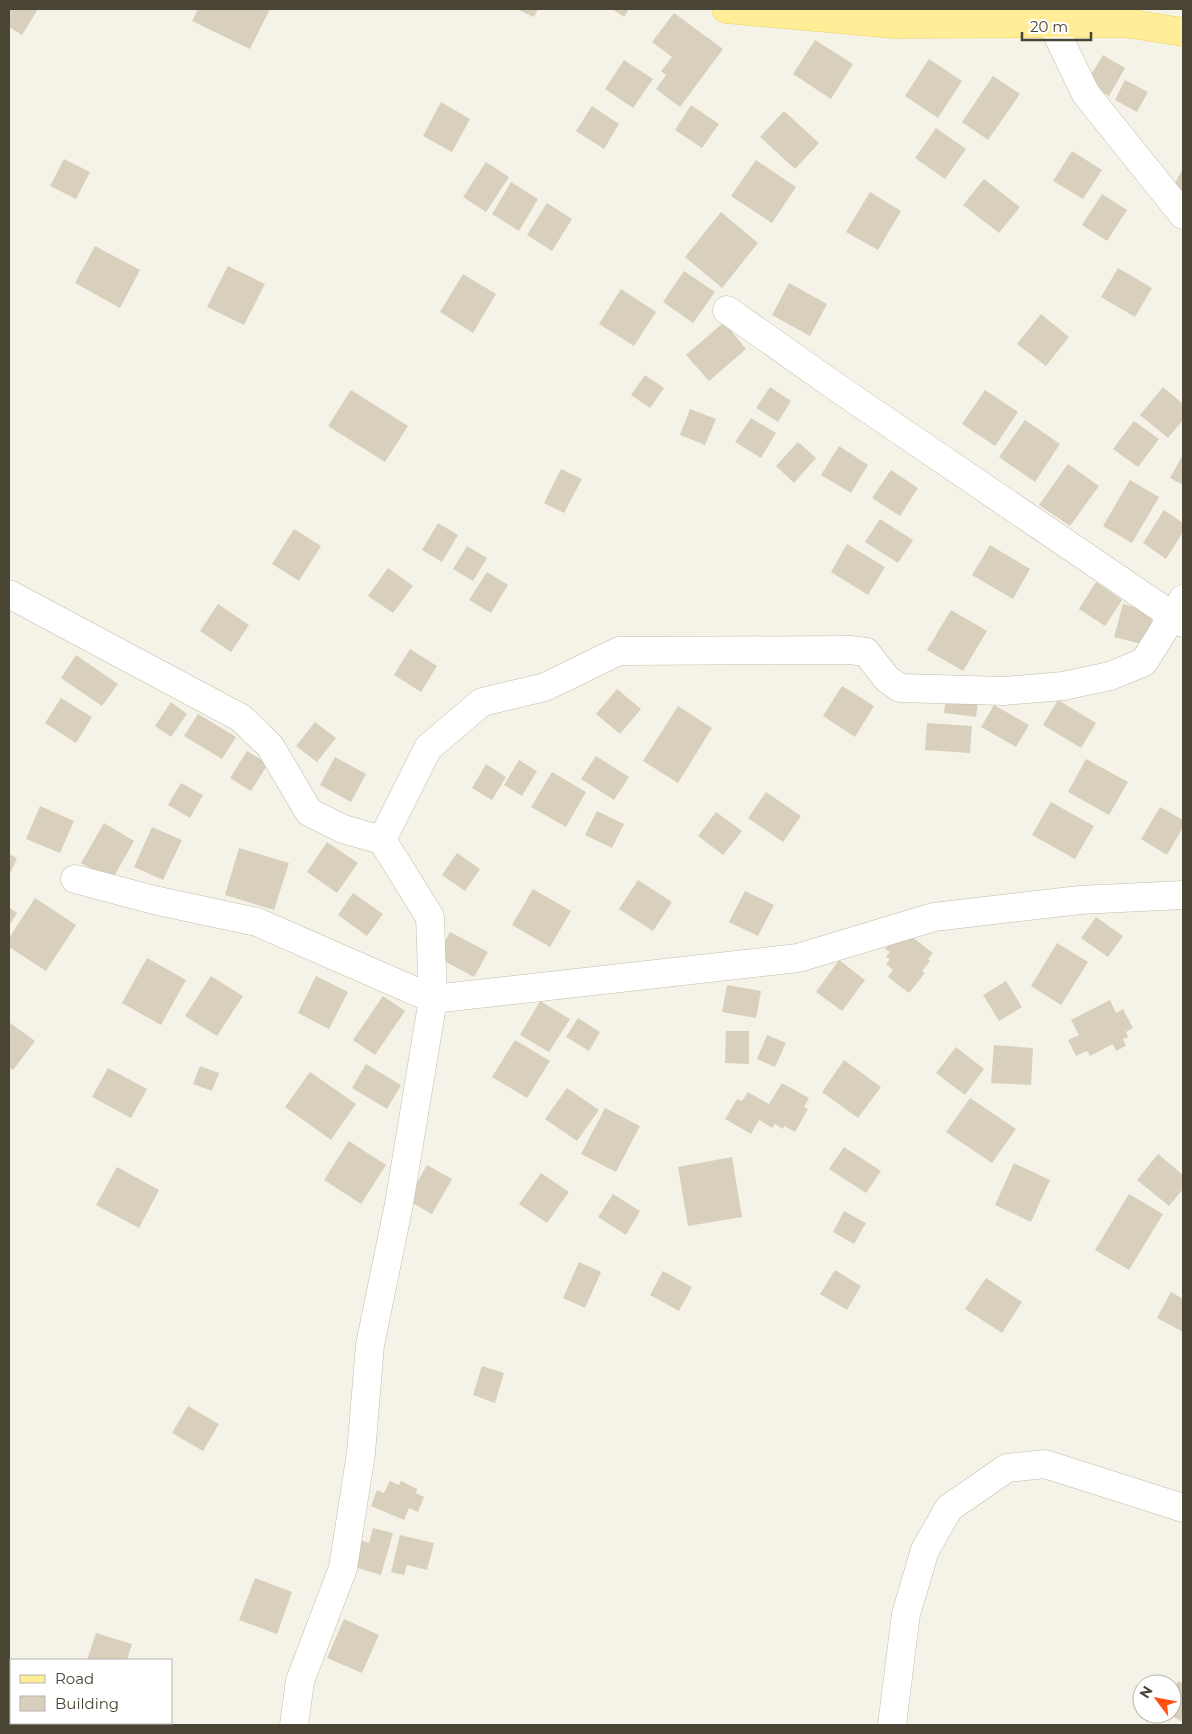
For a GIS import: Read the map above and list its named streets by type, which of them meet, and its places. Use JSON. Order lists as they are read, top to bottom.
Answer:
{
  "legend": ["Road", "Building"],
  "scale_bar": "20 m",
  "north": "top left"
}
